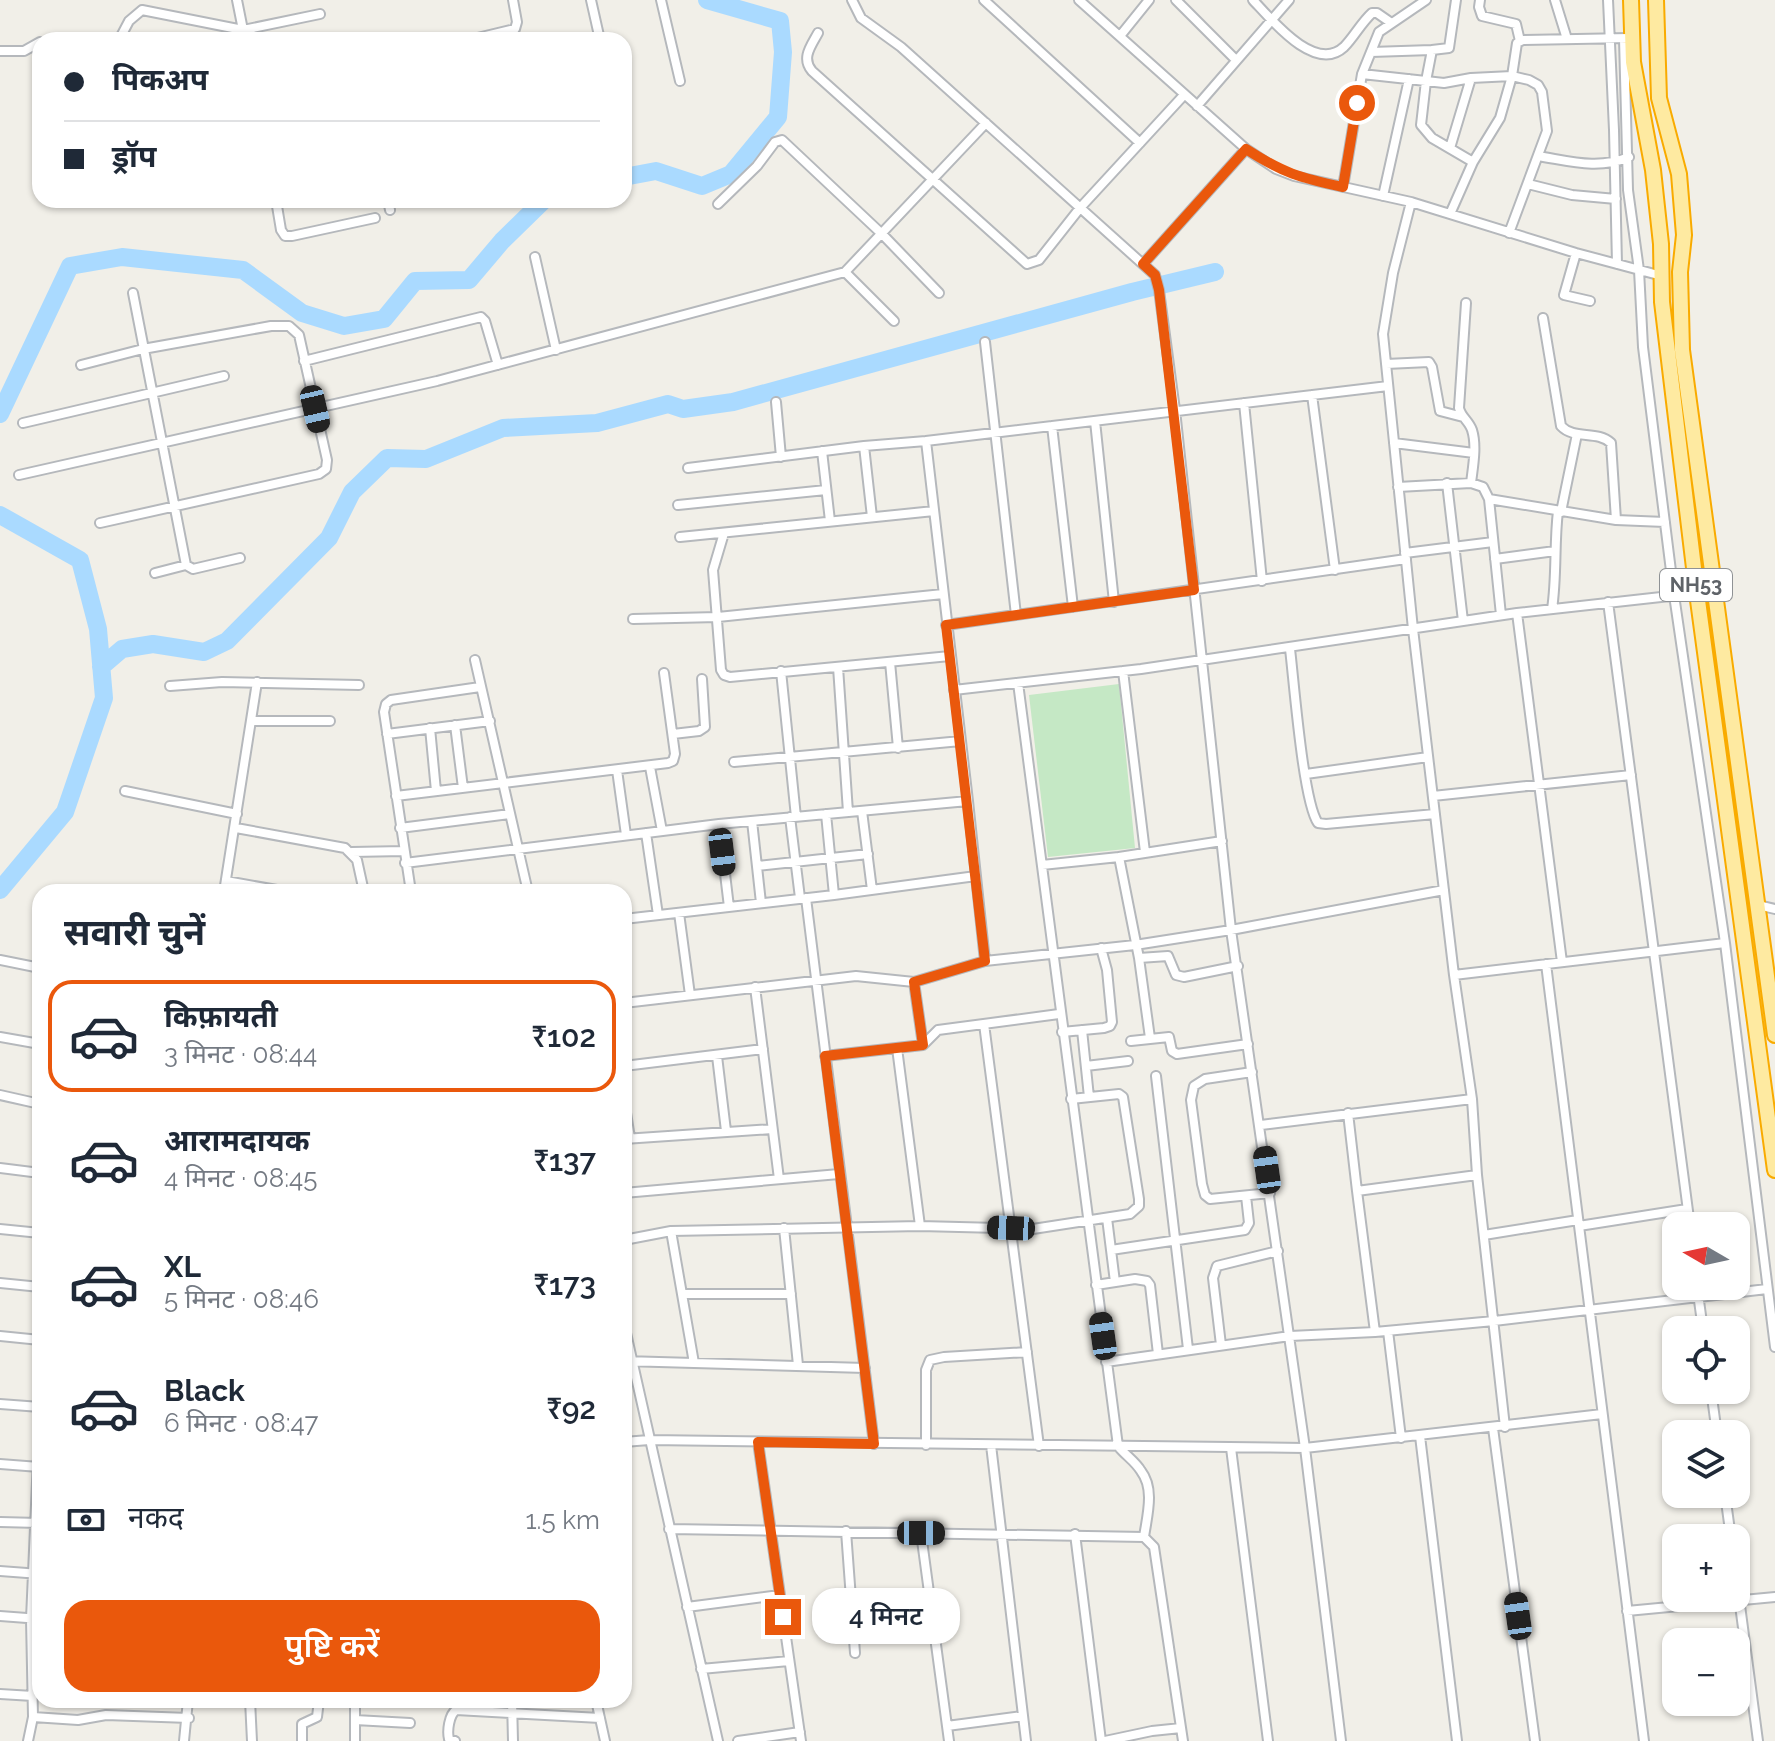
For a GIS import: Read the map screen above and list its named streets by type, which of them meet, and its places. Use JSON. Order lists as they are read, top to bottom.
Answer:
{
  "streets": {
    "highway": ["NH53"]
  },
  "north": "left",
  "page": {
    "banner": ["पिकअप", "ड्रॉप"],
    "heading": "सवारी चुनें",
    "list": [
      {
        "name": "किफ़ायती",
        "note": "3 मिनट · 08:44",
        "value": "₹102"
      },
      {
        "name": "आरामदायक",
        "note": "4 मिनट · 08:45",
        "value": "₹137"
      },
      {
        "name": "XL",
        "note": "5 मिनट · 08:46",
        "value": "₹173"
      },
      {
        "name": "Black",
        "note": "6 मिनट · 08:47",
        "value": "₹92"
      }
    ],
    "map_buttons": ["+", "−"],
    "pay": ["नकद", "1.5 km"],
    "buttons": "पुष्टि करें",
    "bubble": "4 मिनट"
  }
}
